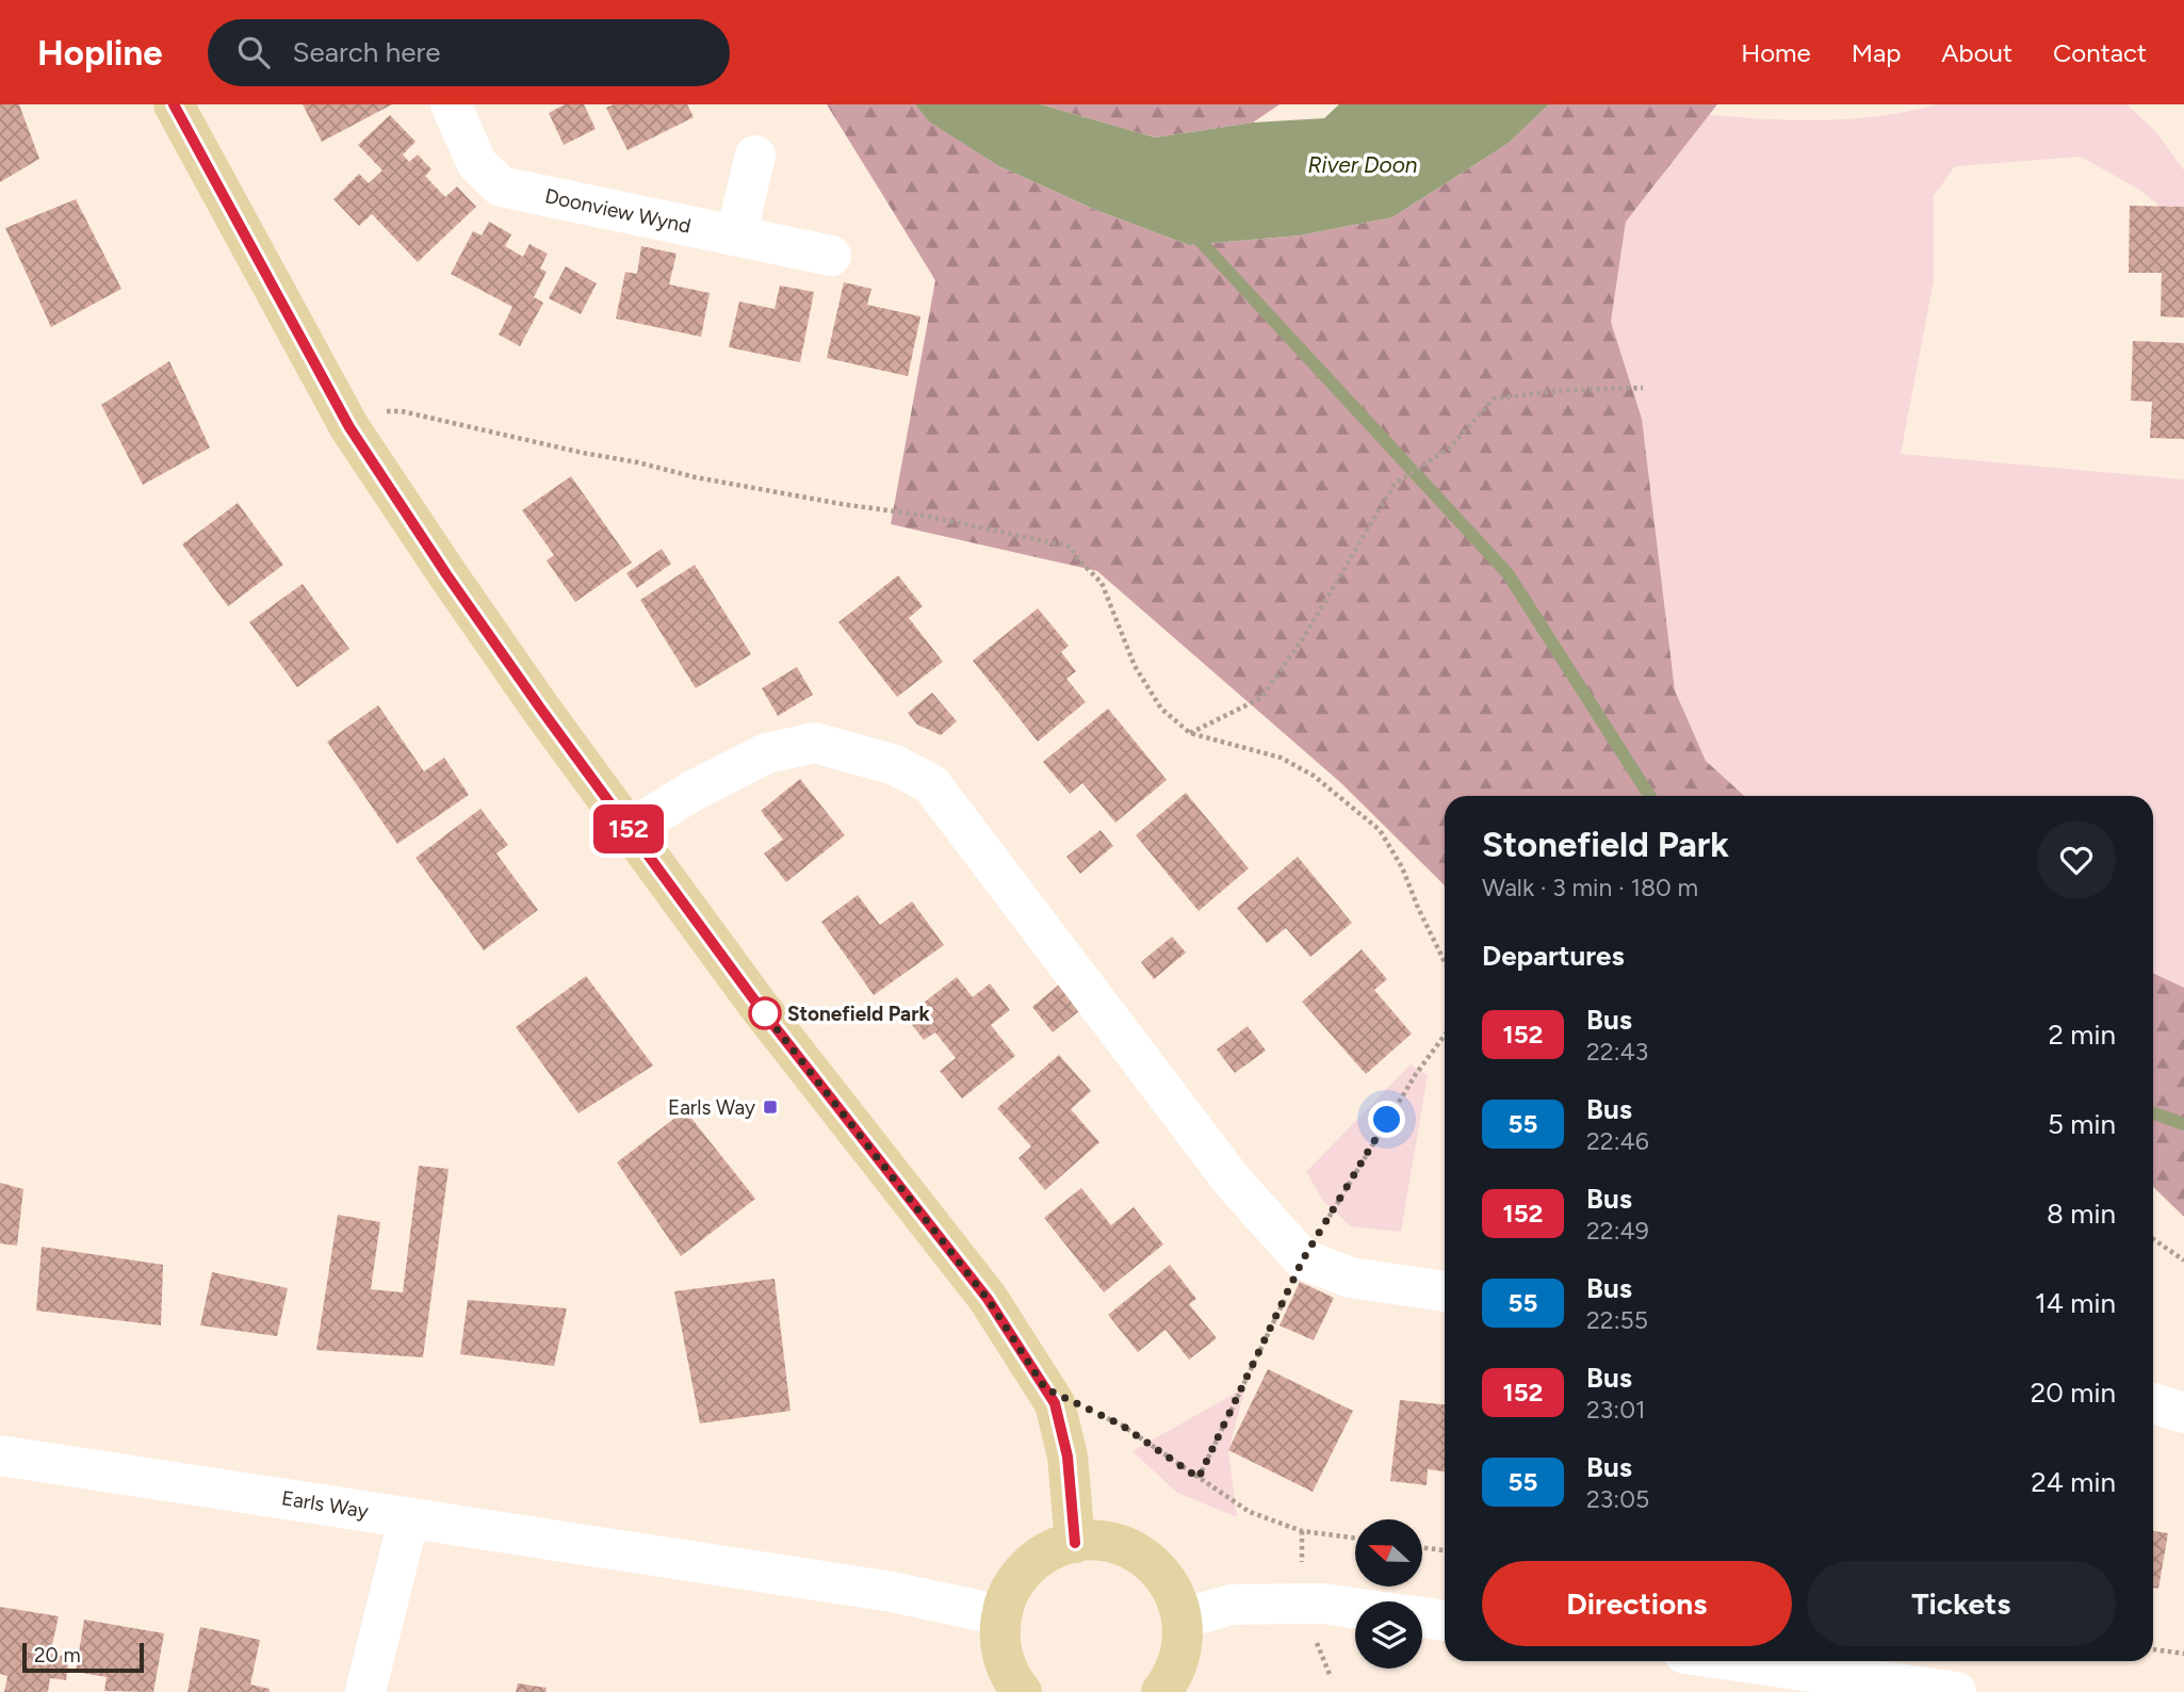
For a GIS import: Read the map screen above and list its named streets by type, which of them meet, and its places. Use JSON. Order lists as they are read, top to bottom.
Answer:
{
  "streets": {
    "street": ["Doonview Wynd", "Earls Way"]
  },
  "water": ["River Doon"],
  "places": {
    "other": ["Stonefield Park"],
    "transit": ["Earls Way"]
  },
  "lines": ["bus line 152"],
  "scale_bar": "20 m",
  "north": "left",
  "page": {
    "header": "Hopline",
    "search": "Search here",
    "nav": [
      "Home",
      "Map",
      "About",
      "Contact"
    ],
    "on_map": "152",
    "heading": [
      ["Stonefield Park", "Walk · 3 min · 180 m"],
      "Departures"
    ],
    "list": [
      {
        "mark": "152",
        "name": "Bus",
        "note": "22:43",
        "value": "2 min"
      },
      {
        "mark": "55",
        "name": "Bus",
        "note": "22:46",
        "value": "5 min"
      },
      {
        "mark": "152",
        "name": "Bus",
        "note": "22:49",
        "value": "8 min"
      },
      {
        "mark": "55",
        "name": "Bus",
        "note": "22:55",
        "value": "14 min"
      },
      {
        "mark": "152",
        "name": "Bus",
        "note": "23:01",
        "value": "20 min"
      },
      {
        "mark": "55",
        "name": "Bus",
        "note": "23:05",
        "value": "24 min"
      }
    ],
    "buttons": ["Directions", "Tickets"],
    "scale": "20 m"
  }
}
